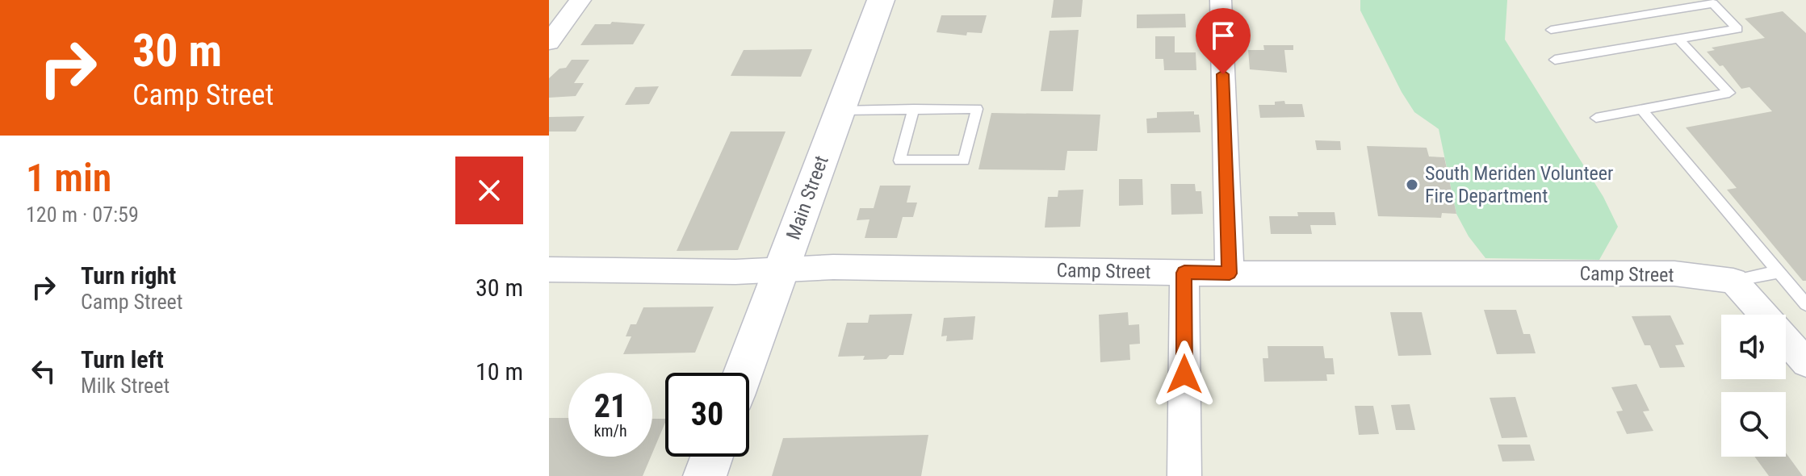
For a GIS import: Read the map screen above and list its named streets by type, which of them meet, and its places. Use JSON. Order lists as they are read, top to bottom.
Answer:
{
  "streets": {
    "main road": ["Main Street"],
    "street": ["Camp Street"]
  },
  "crossings": [
    ["Main Street", "Camp Street"]
  ],
  "places": ["South Meriden Volunteer Fire Department"],
  "page": {
    "turn": ["30 m", "Camp Street"],
    "heading": ["1 min", "120 m · 07:59"],
    "list": [
      {
        "name": "Turn right",
        "note": "Camp Street",
        "value": "30 m"
      },
      {
        "name": "Turn left",
        "note": "Milk Street",
        "value": "10 m"
      }
    ],
    "speed": "21 km/h",
    "limit": "30"
  }
}
